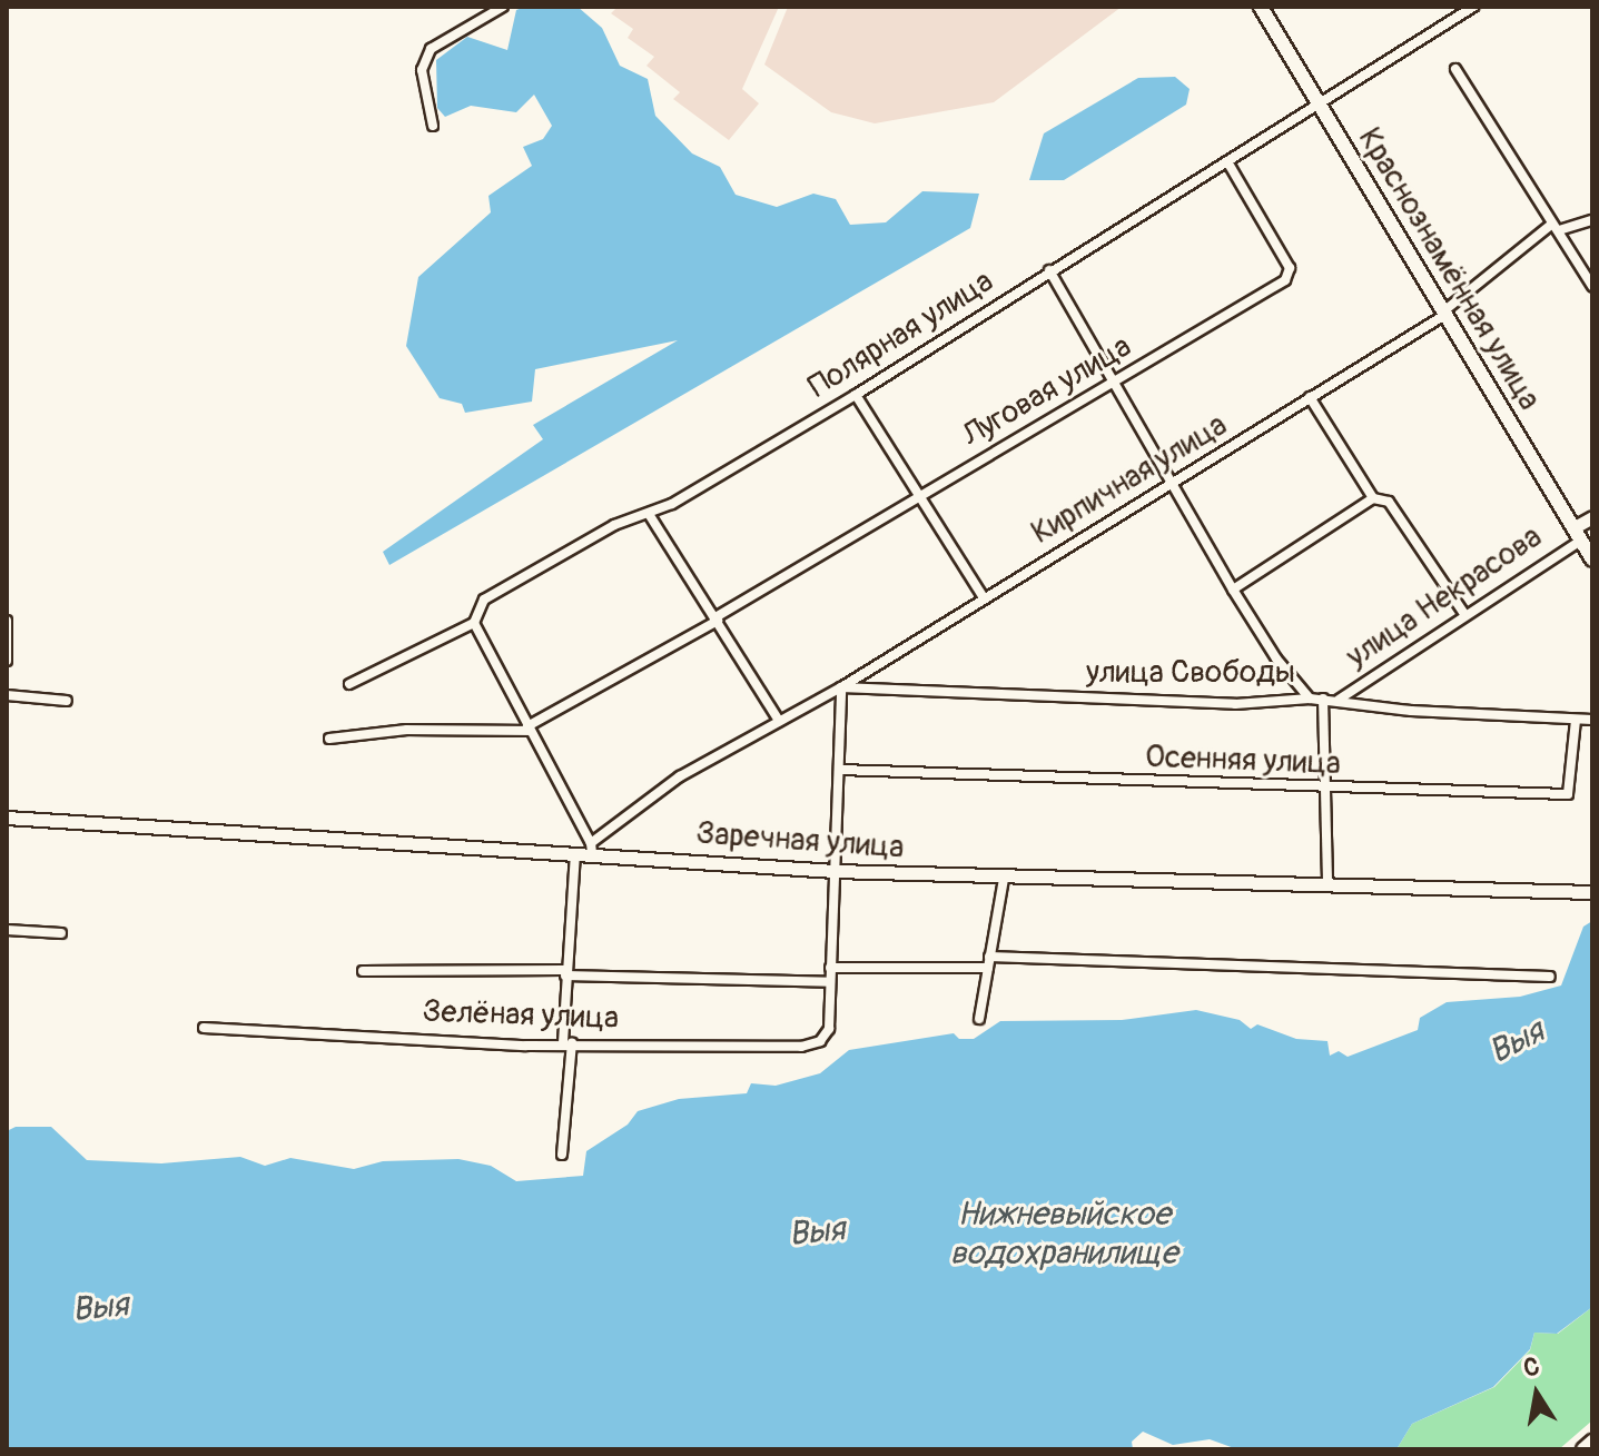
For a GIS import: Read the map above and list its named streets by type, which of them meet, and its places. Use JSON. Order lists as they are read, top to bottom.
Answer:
{
  "streets": {
    "main road": ["Краснознамённая улица"],
    "street": [
      "Полярная улица",
      "Луговая улица",
      "Кирпичная улица",
      "улица Некрасова",
      "улица Свободы",
      "Осенняя улица",
      "Заречная улица",
      "Зелёная улица"
    ]
  },
  "crossings": [
    ["Краснознамённая улица", "Полярная улица"],
    ["Краснознамённая улица", "Кирпичная улица"],
    ["Краснознамённая улица", "улица Некрасова"],
    ["Полярная улица", "Луговая улица"],
    ["Кирпичная улица", "улица Свободы"],
    ["Кирпичная улица", "Заречная улица"],
    ["улица Некрасова", "улица Свободы"],
    ["улица Свободы", "Осенняя улица"]
  ],
  "water": ["Выя", "Нижневыйское водохранилище"],
  "north": "top"
}
